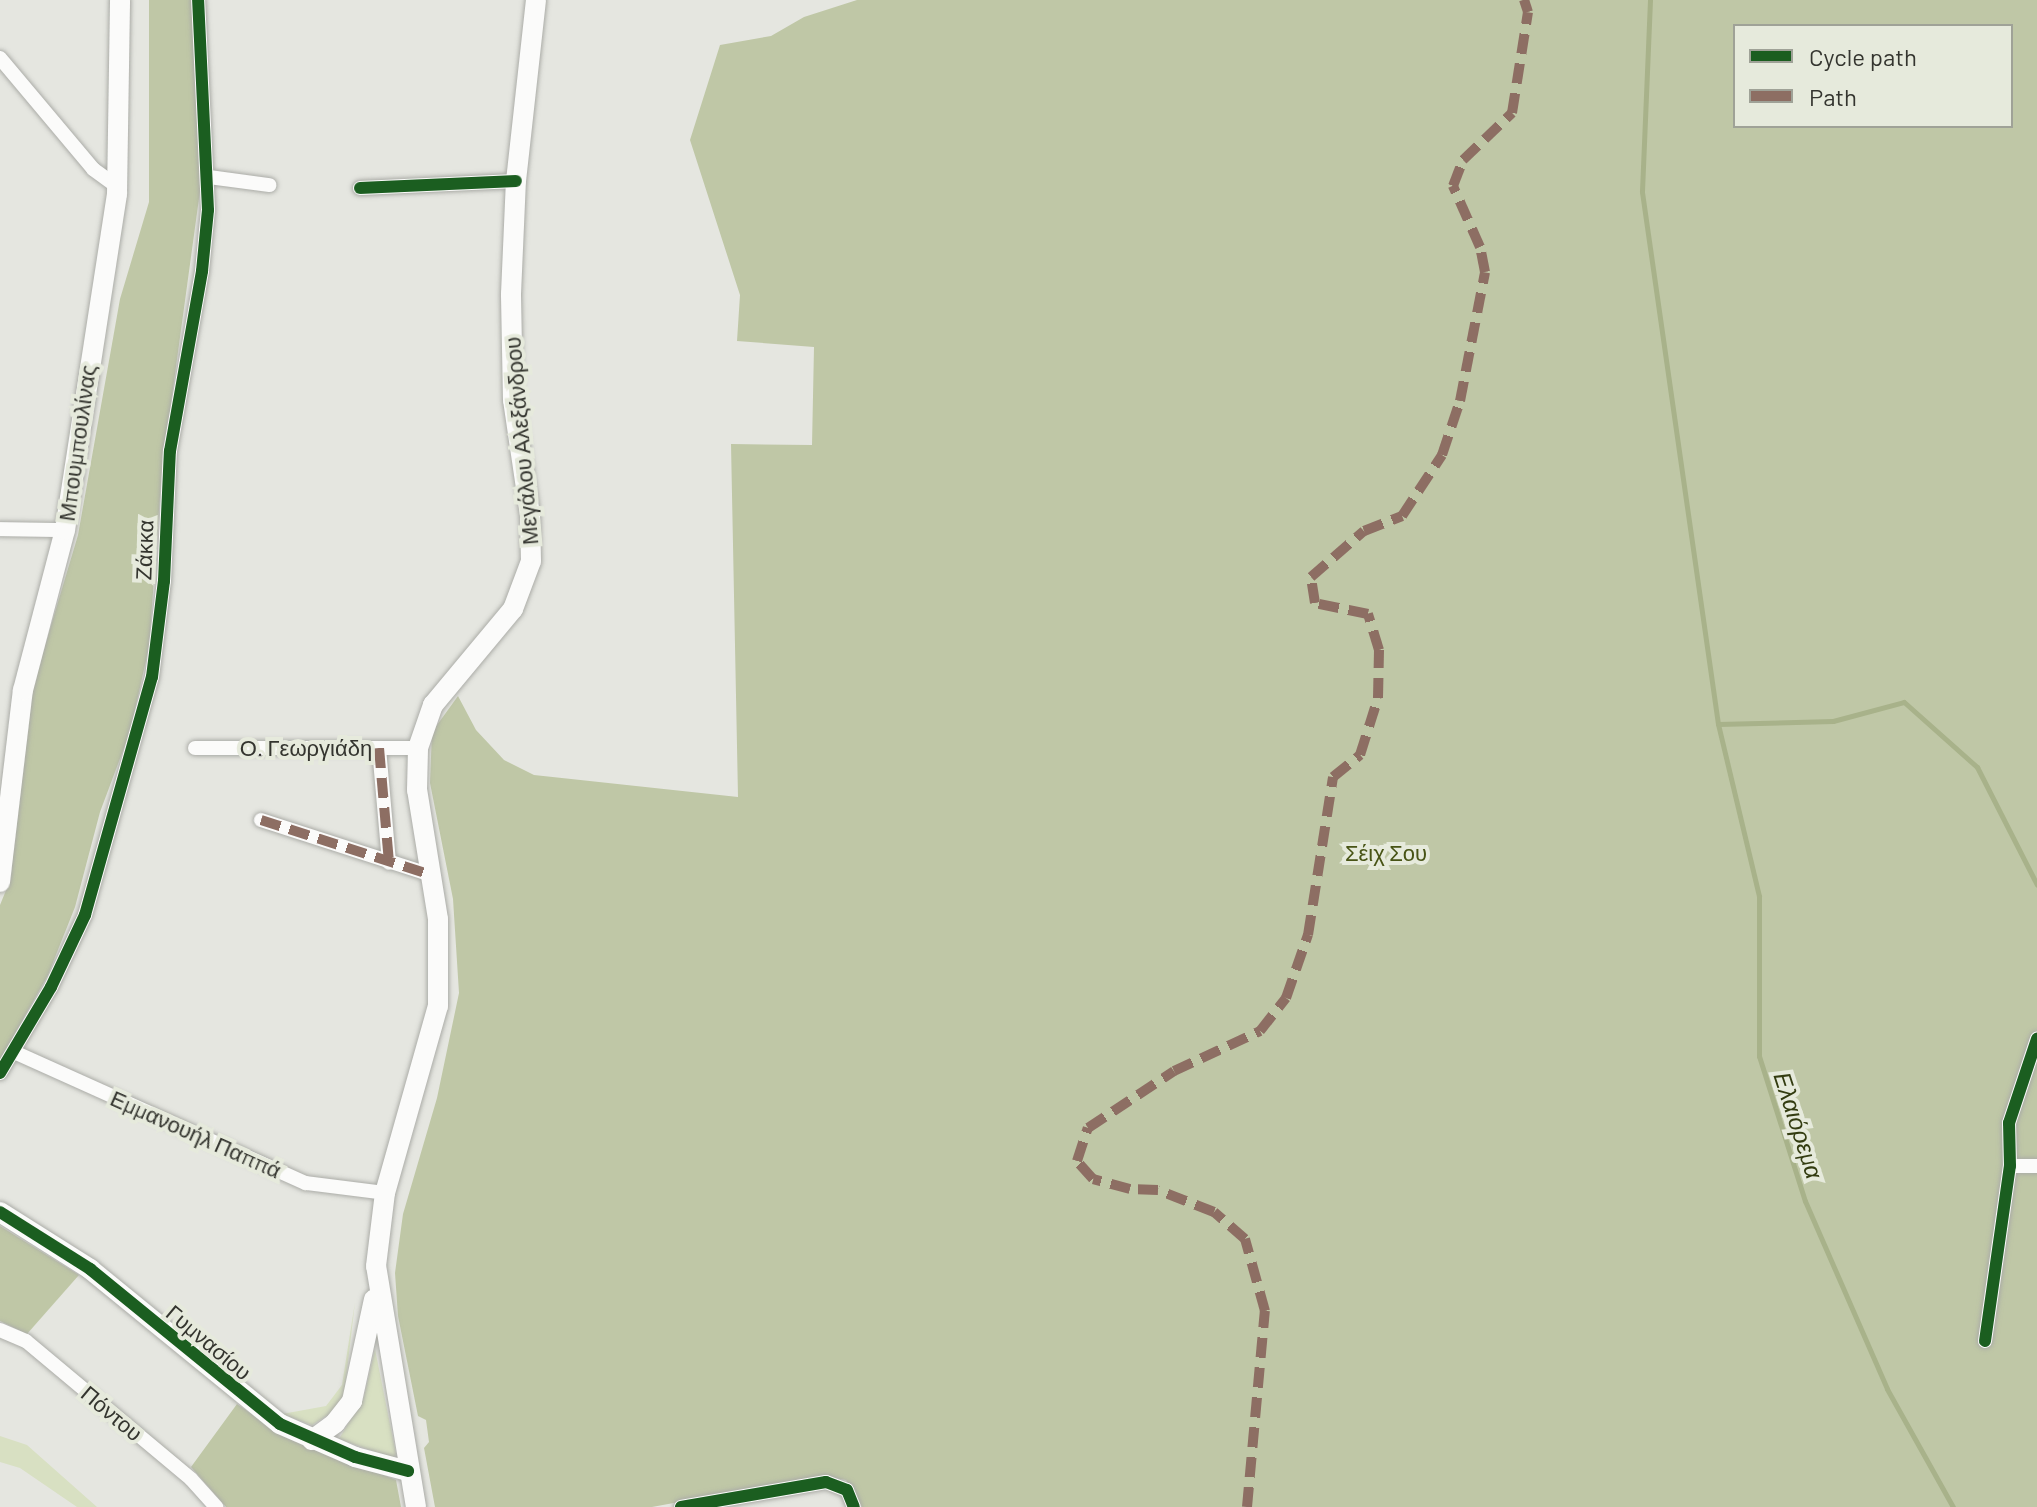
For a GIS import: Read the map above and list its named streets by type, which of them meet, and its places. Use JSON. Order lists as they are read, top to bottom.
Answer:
{
  "streets": {
    "main road": ["Μεγάλου Αλεξάνδρου", "Μπουμπουλίνας", "Γυμνασίου"],
    "street": [
      "Ζάκκα",
      "Ο. Γεωργιάδη",
      "Εμμανουήλ Παππά",
      "Πόντου"
    ]
  },
  "crossings": [
    ["Μεγάλου Αλεξάνδρου", "Ο. Γεωργιάδη"],
    ["Μεγάλου Αλεξάνδρου", "Εμμανουήλ Παππά"],
    ["Μεγάλου Αλεξάνδρου", "Γυμνασίου"],
    ["Ζάκκα", "Εμμανουήλ Παππά"]
  ],
  "water": ["Ελαιόρεμα"],
  "parks": ["Σέιχ Σου"],
  "legend": ["Cycle path", "Path"]
}
